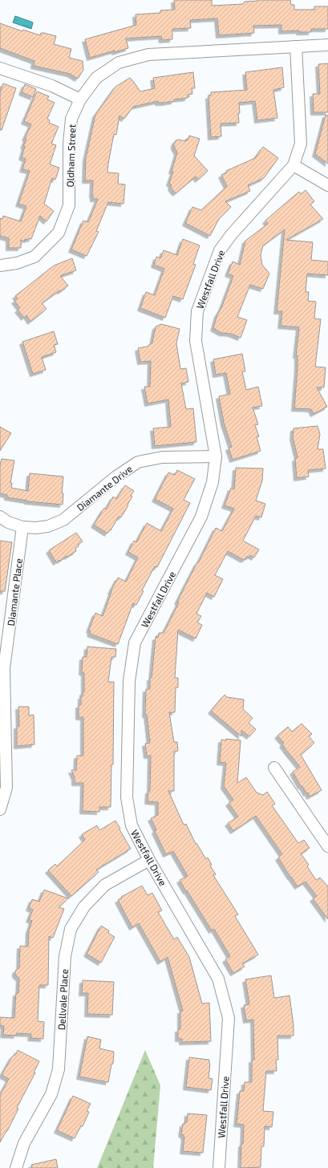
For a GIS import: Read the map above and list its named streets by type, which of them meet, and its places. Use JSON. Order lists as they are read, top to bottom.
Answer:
{
  "streets": {
    "street": [
      "Oldham Street",
      "Westfall Drive",
      "Diamante Drive",
      "Diamante Place",
      "Dellvale Place"
    ]
  },
  "crossings": [
    ["Oldham Street", "Westfall Drive"],
    ["Westfall Drive", "Diamante Drive"],
    ["Westfall Drive", "Dellvale Place"],
    ["Diamante Drive", "Diamante Place"]
  ]
}
